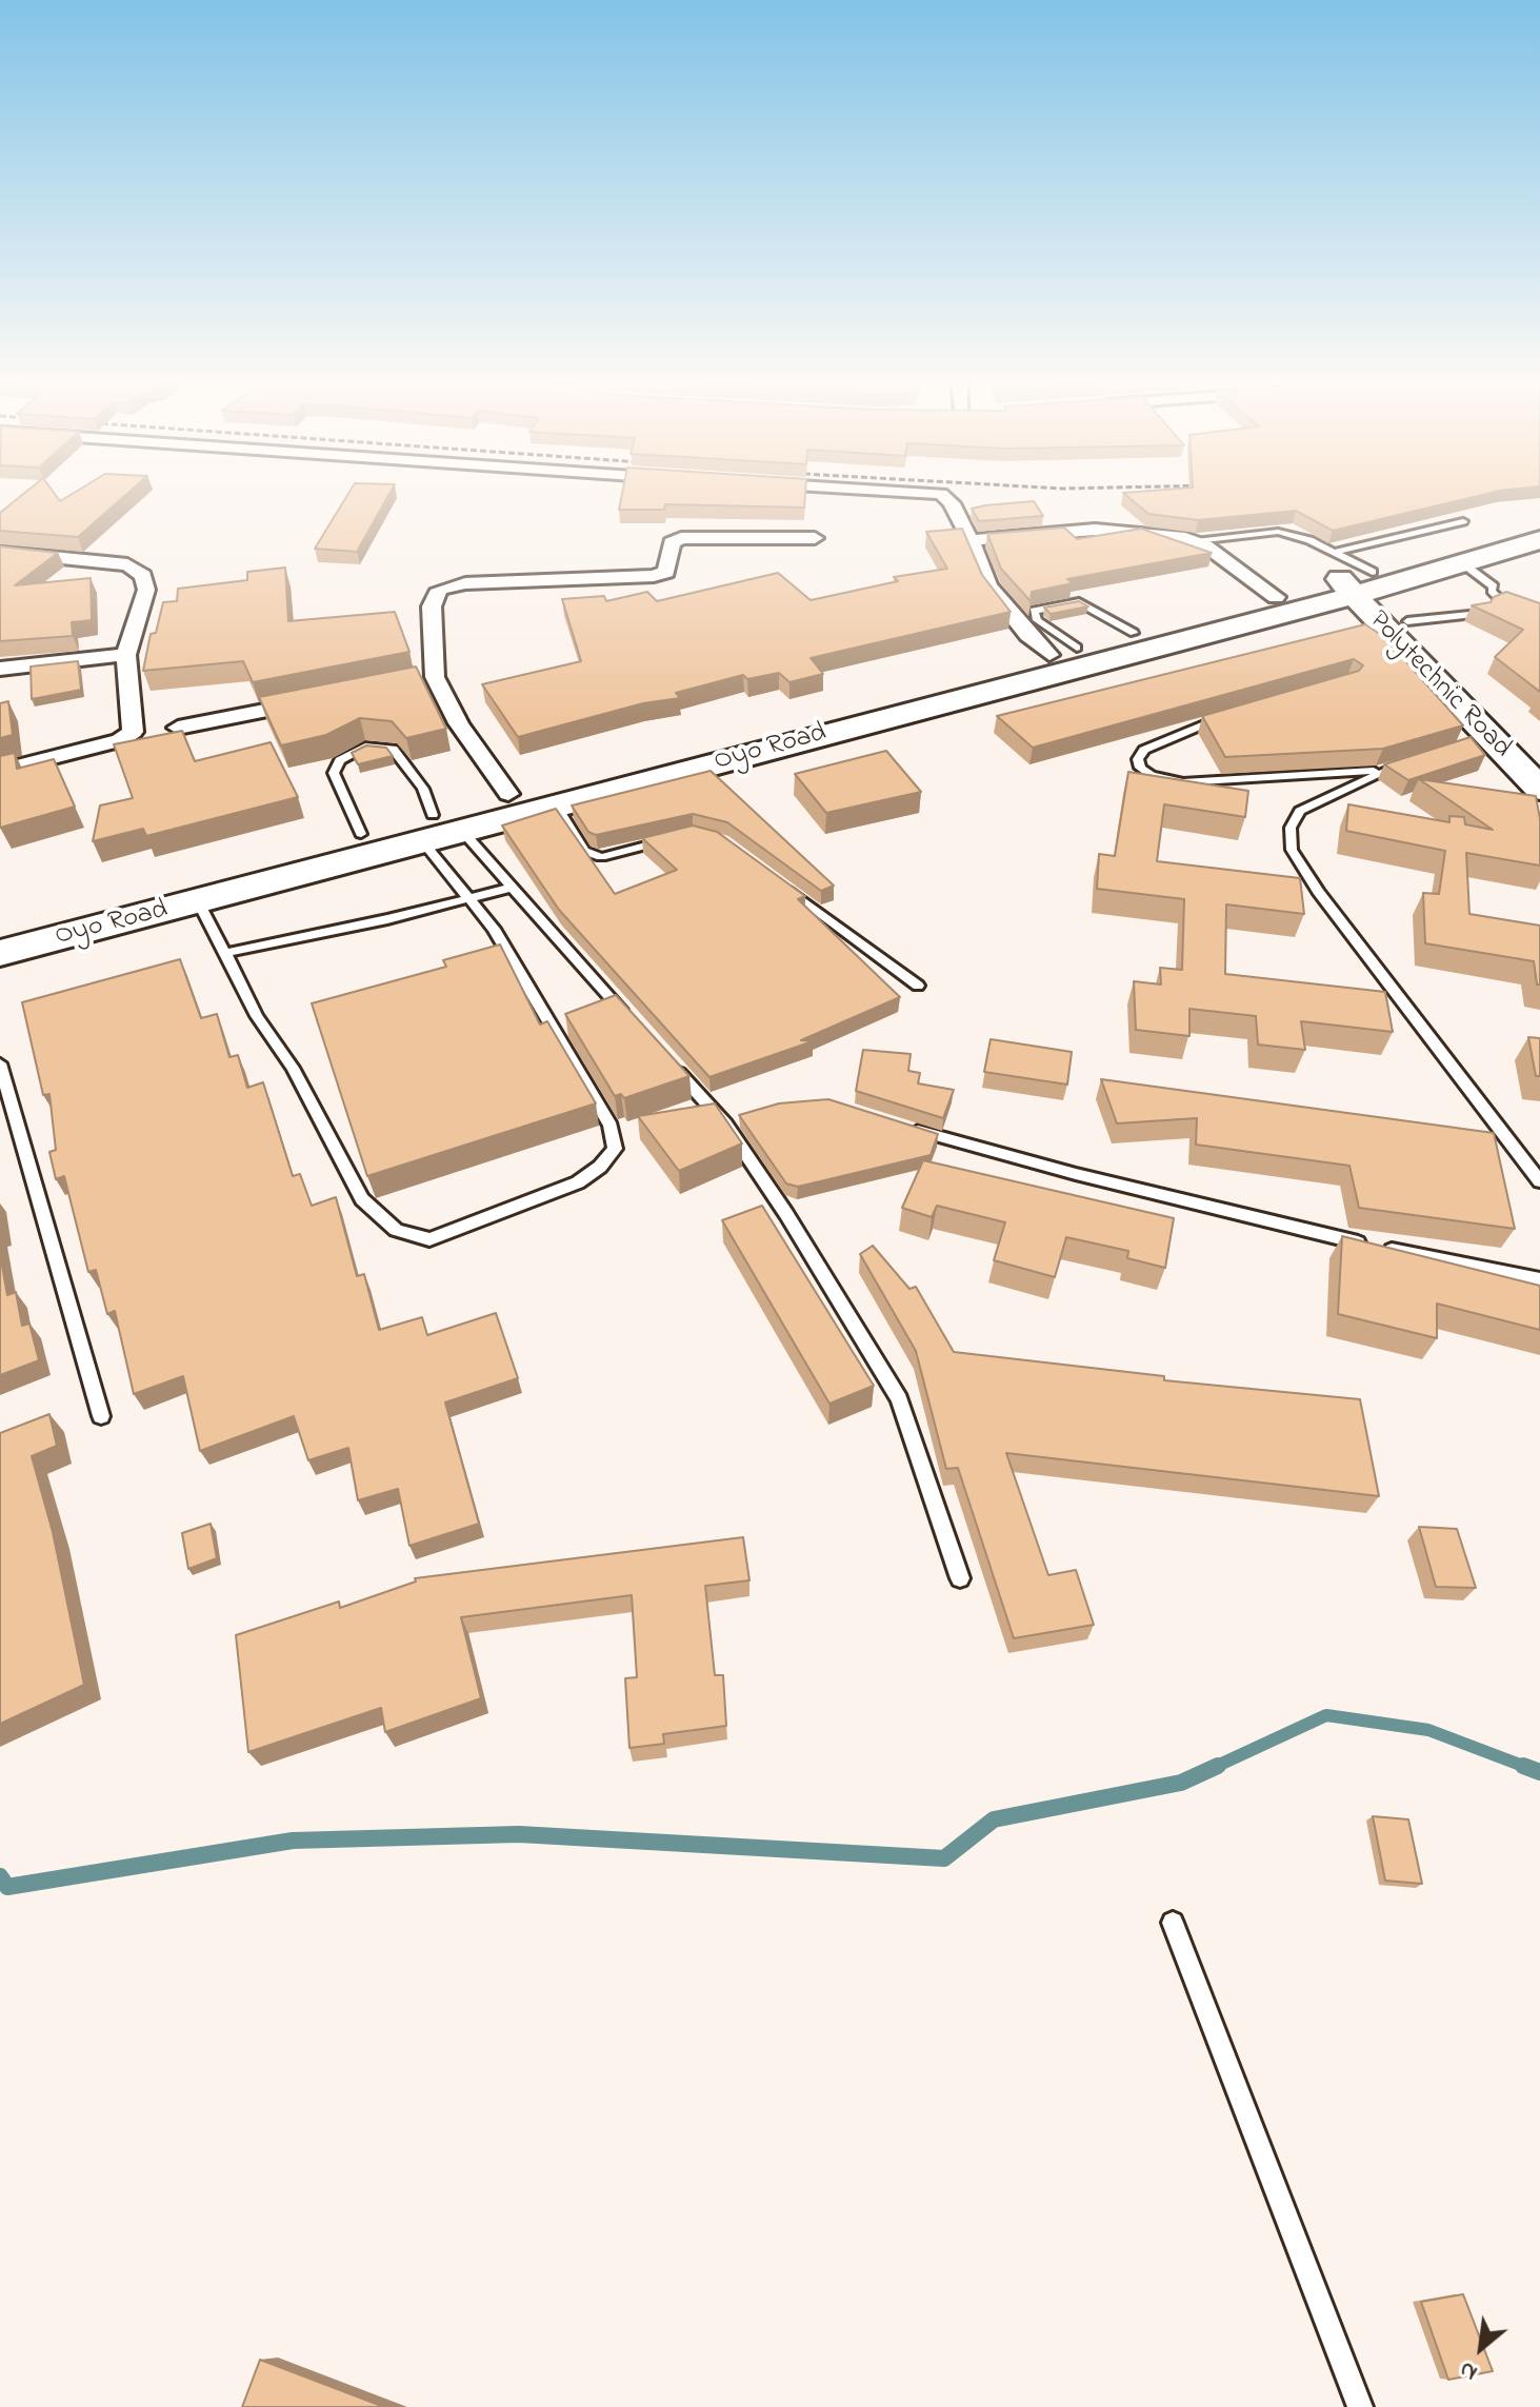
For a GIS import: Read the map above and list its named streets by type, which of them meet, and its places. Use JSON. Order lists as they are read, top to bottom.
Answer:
{
  "streets": {
    "main road": ["Polytechnic Road", "Oyo Road"]
  },
  "crossings": [
    ["Polytechnic Road", "Oyo Road"]
  ],
  "north": "bottom left"
}
